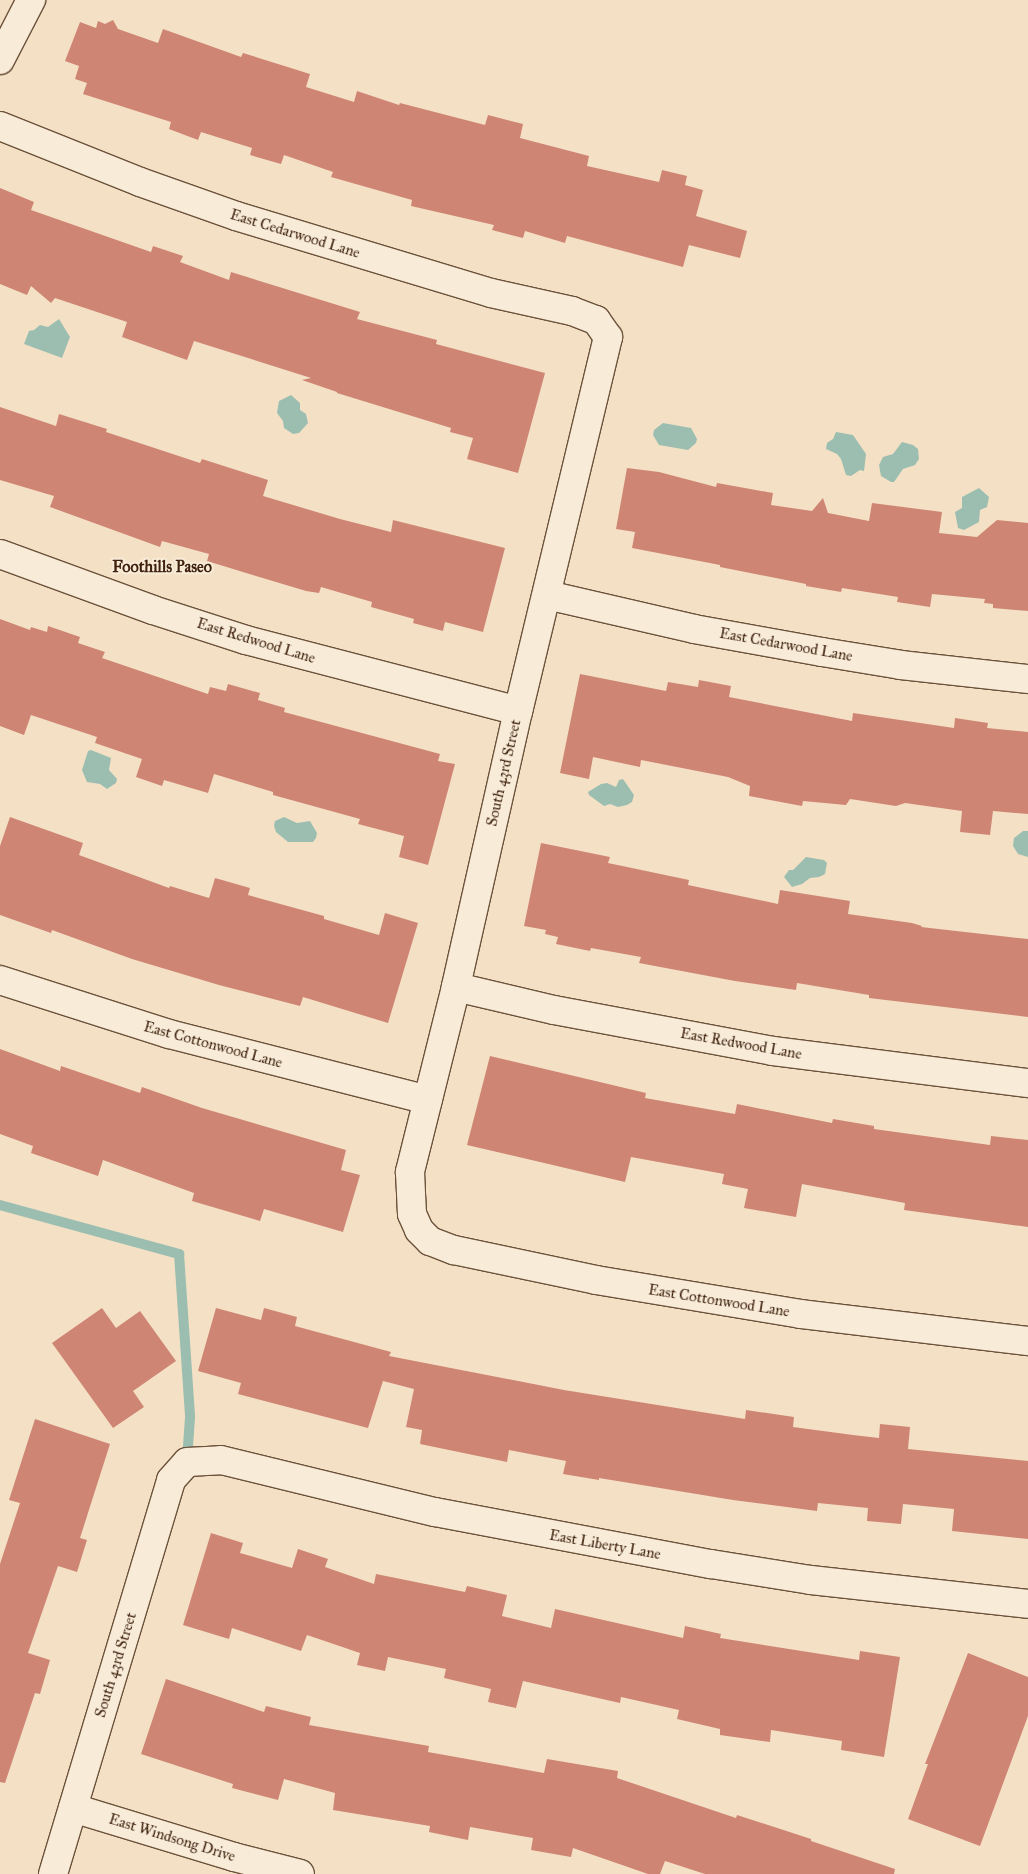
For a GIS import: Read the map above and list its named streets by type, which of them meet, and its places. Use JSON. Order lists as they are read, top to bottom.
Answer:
{
  "streets": {
    "street": [
      "East Cedarwood Lane",
      "East Redwood Lane",
      "South 43rd Street",
      "East Cottonwood Lane",
      "East Liberty Lane",
      "East Windsong Drive"
    ]
  },
  "crossings": [
    ["East Cedarwood Lane", "South 43rd Street"],
    ["East Redwood Lane", "South 43rd Street"],
    ["South 43rd Street", "East Cottonwood Lane"],
    ["South 43rd Street", "East Liberty Lane"],
    ["South 43rd Street", "East Windsong Drive"]
  ],
  "districts": ["Foothills Paseo"]
}
